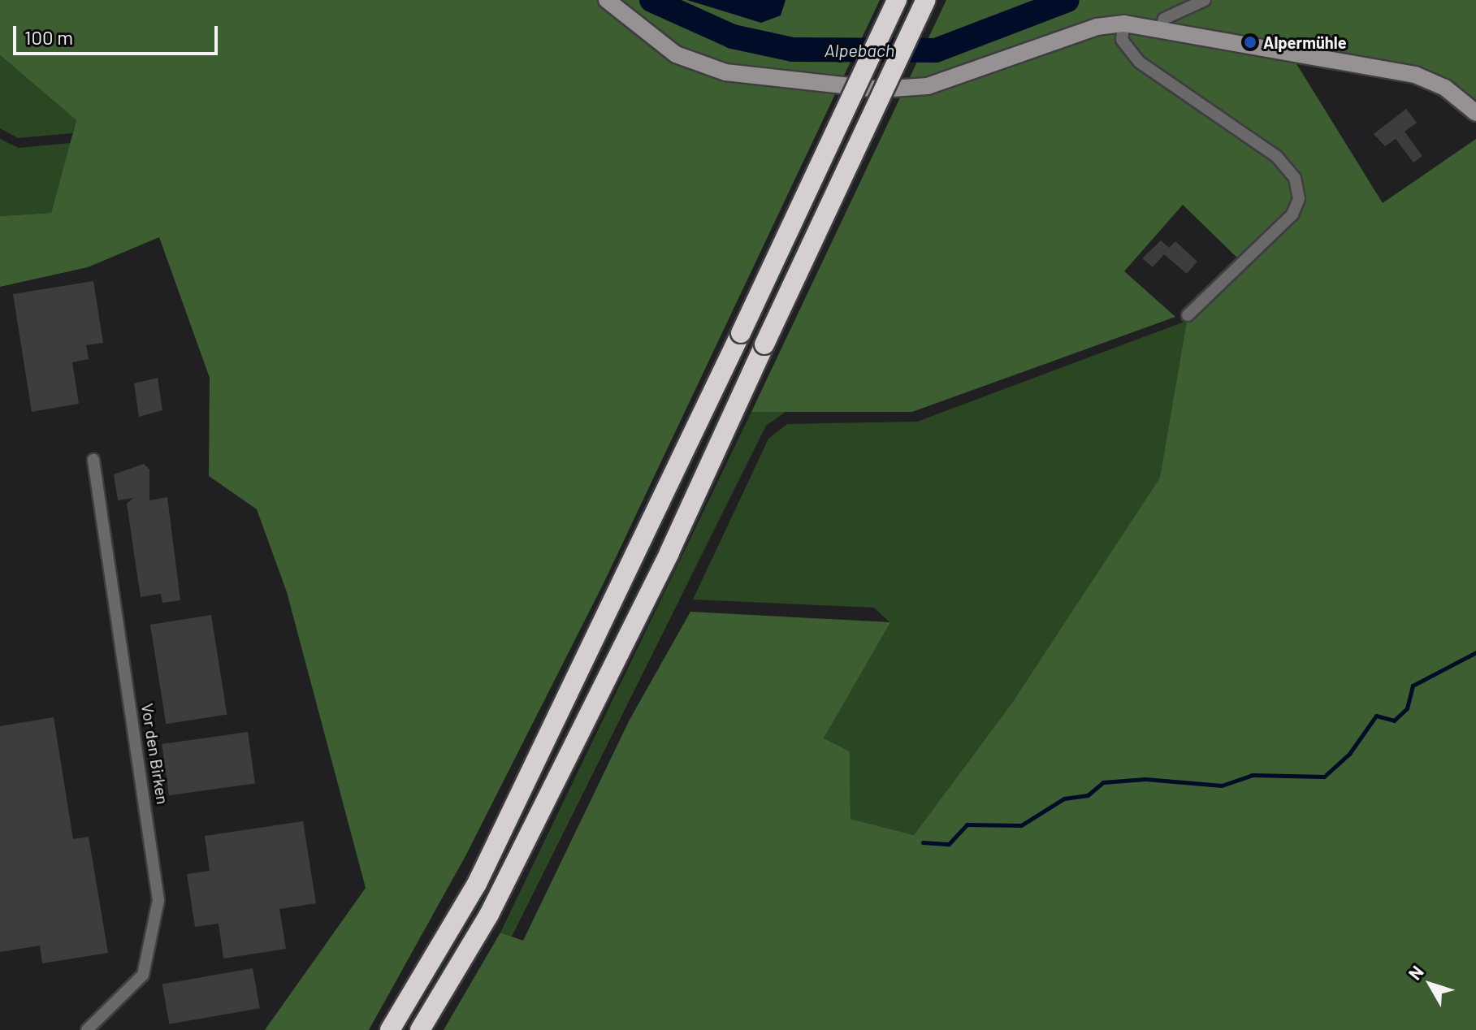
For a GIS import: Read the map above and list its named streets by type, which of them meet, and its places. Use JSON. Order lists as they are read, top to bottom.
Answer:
{
  "streets": {
    "street": ["Vor den Birken"]
  },
  "water": ["Alpebach"],
  "places": ["Alpermühle"],
  "scale_bar": "100 m",
  "north": "top left"
}
